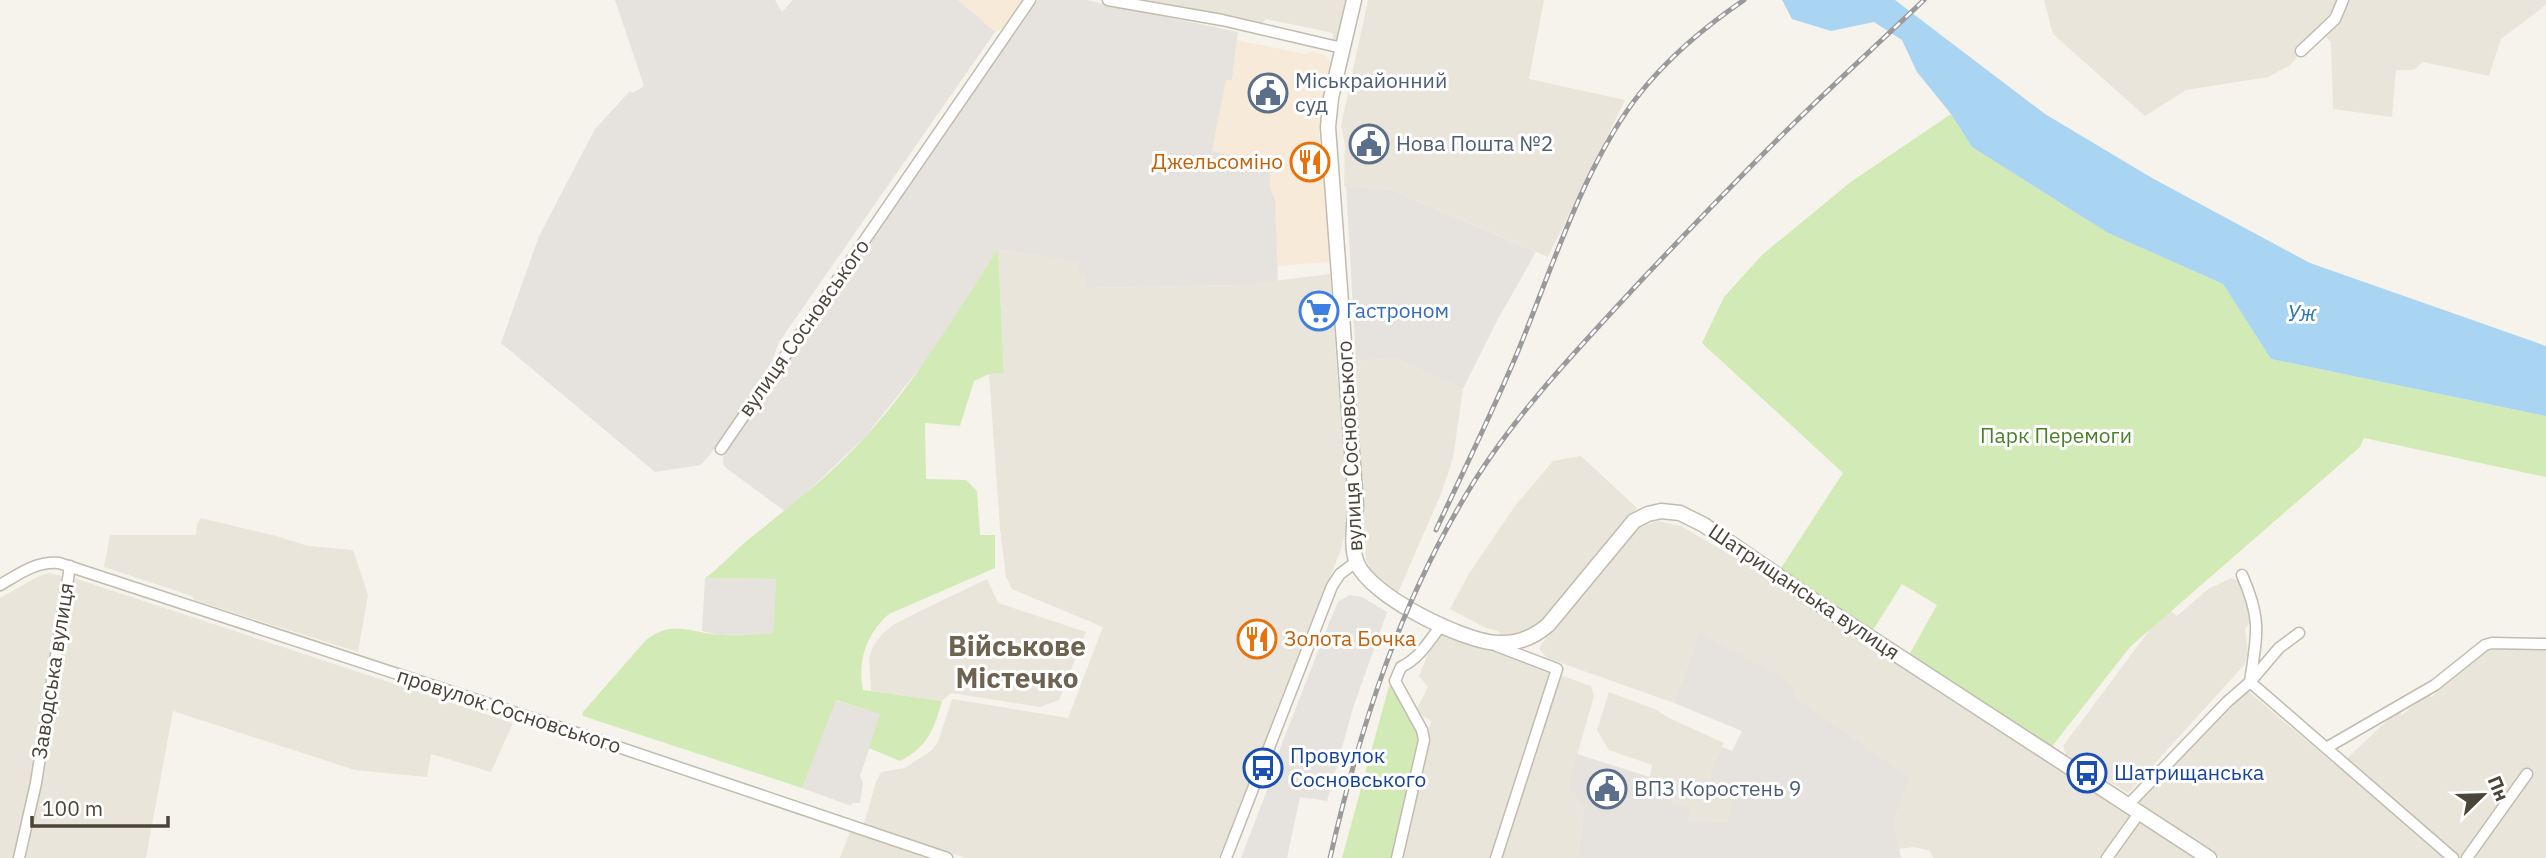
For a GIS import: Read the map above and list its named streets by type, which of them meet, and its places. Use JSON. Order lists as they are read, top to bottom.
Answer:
{
  "streets": {
    "street": [
      "вулиця Сосновського",
      "Шатрищанська вулиця",
      "Заводська вулиця",
      "провулок Сосновського"
    ]
  },
  "crossings": [
    ["вулиця Сосновського", "Шатрищанська вулиця"],
    ["Заводська вулиця", "провулок Сосновського"]
  ],
  "districts": ["Військове Містечко"],
  "water": ["Уж"],
  "parks": ["Парк Перемоги"],
  "places": {
    "public building": ["Міськрайонний суд", "Нова Пошта №2", "ВПЗ Коростень 9"],
    "restaurant": ["Джельсоміно", "Золота Бочка"],
    "supermarket": ["Гастроном"],
    "bus stop": ["Провулок Сосновського", "Шатрищанська"]
  },
  "scale_bar": "100 m",
  "north": "top right"
}
